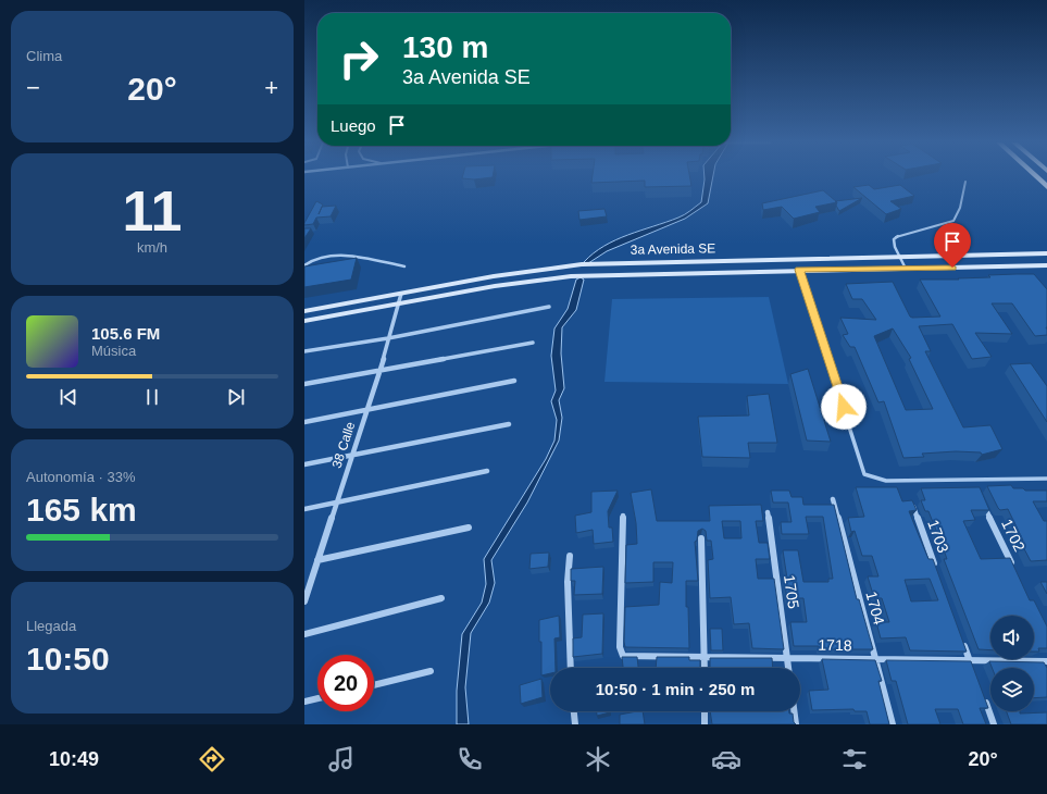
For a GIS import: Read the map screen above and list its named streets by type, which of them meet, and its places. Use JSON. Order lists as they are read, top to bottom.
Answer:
{
  "streets": {
    "street": [
      "3a Avenida SE",
      "38 Calle",
      "1702",
      "1703",
      "1705",
      "1704",
      "1718"
    ]
  },
  "crossings": [
    ["3a Avenida SE", "38 Calle"],
    ["1705", "1718"],
    ["1704", "1718"]
  ],
  "page": {
    "tile": [
      "Clima",
      ["11", "km/h"],
      ["Autonomía · 33%", "165 km"],
      ["Llegada", "10:50"]
    ],
    "turn": ["130 m", "3a Avenida SE"],
    "heat": ["−", "20°", "+"],
    "then": "Luego",
    "song": ["105.6 FM", "Música"],
    "limit": "20",
    "trip": "10:50 · 1 min · 250 m",
    "tabs": ["10:49", "20°"]
  }
}
